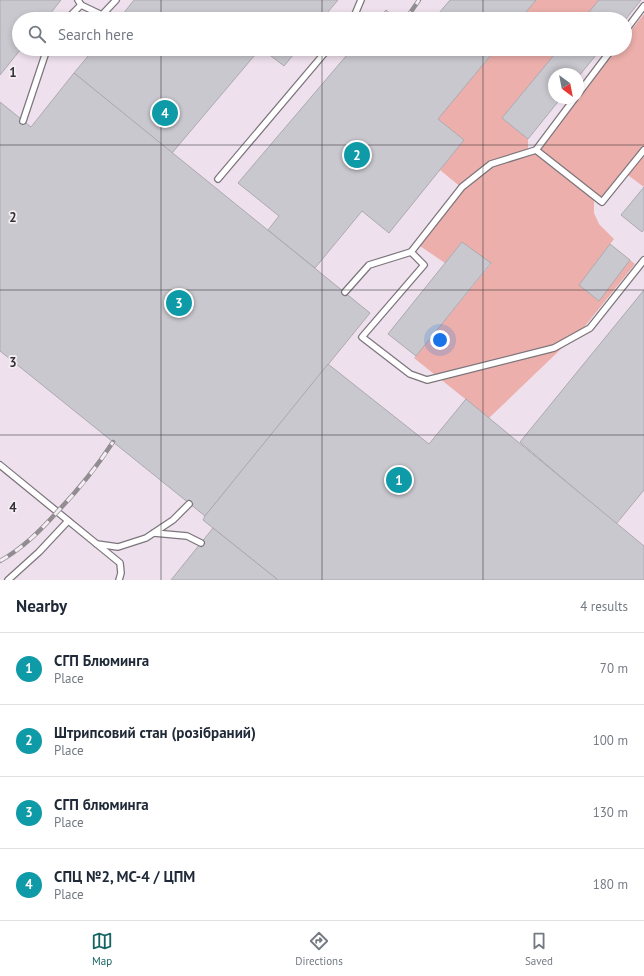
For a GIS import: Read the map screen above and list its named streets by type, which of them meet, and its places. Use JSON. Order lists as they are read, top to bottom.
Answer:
{
  "north": "bottom right",
  "page": {
    "search": "Search here",
    "pins": [
      "4",
      "2",
      "3",
      "1"
    ],
    "heading": ["Nearby", "4 results"],
    "list": [
      {
        "mark": "1",
        "name": "СГП Блюминга",
        "note": "Place",
        "value": "70 m"
      },
      {
        "mark": "2",
        "name": "Штрипсовий стан (розібраний)",
        "note": "Place",
        "value": "100 m"
      },
      {
        "mark": "3",
        "name": "СГП блюминга",
        "note": "Place",
        "value": "130 m"
      },
      {
        "mark": "4",
        "name": "СПЦ №2, МС-4 / ЦПМ",
        "note": "Place",
        "value": "180 m"
      }
    ],
    "nav": ["Map", "Directions", "Saved"]
  },
  "grid": {
    "rows": [
      "1",
      "2",
      "3",
      "4"
    ]
  }
}
